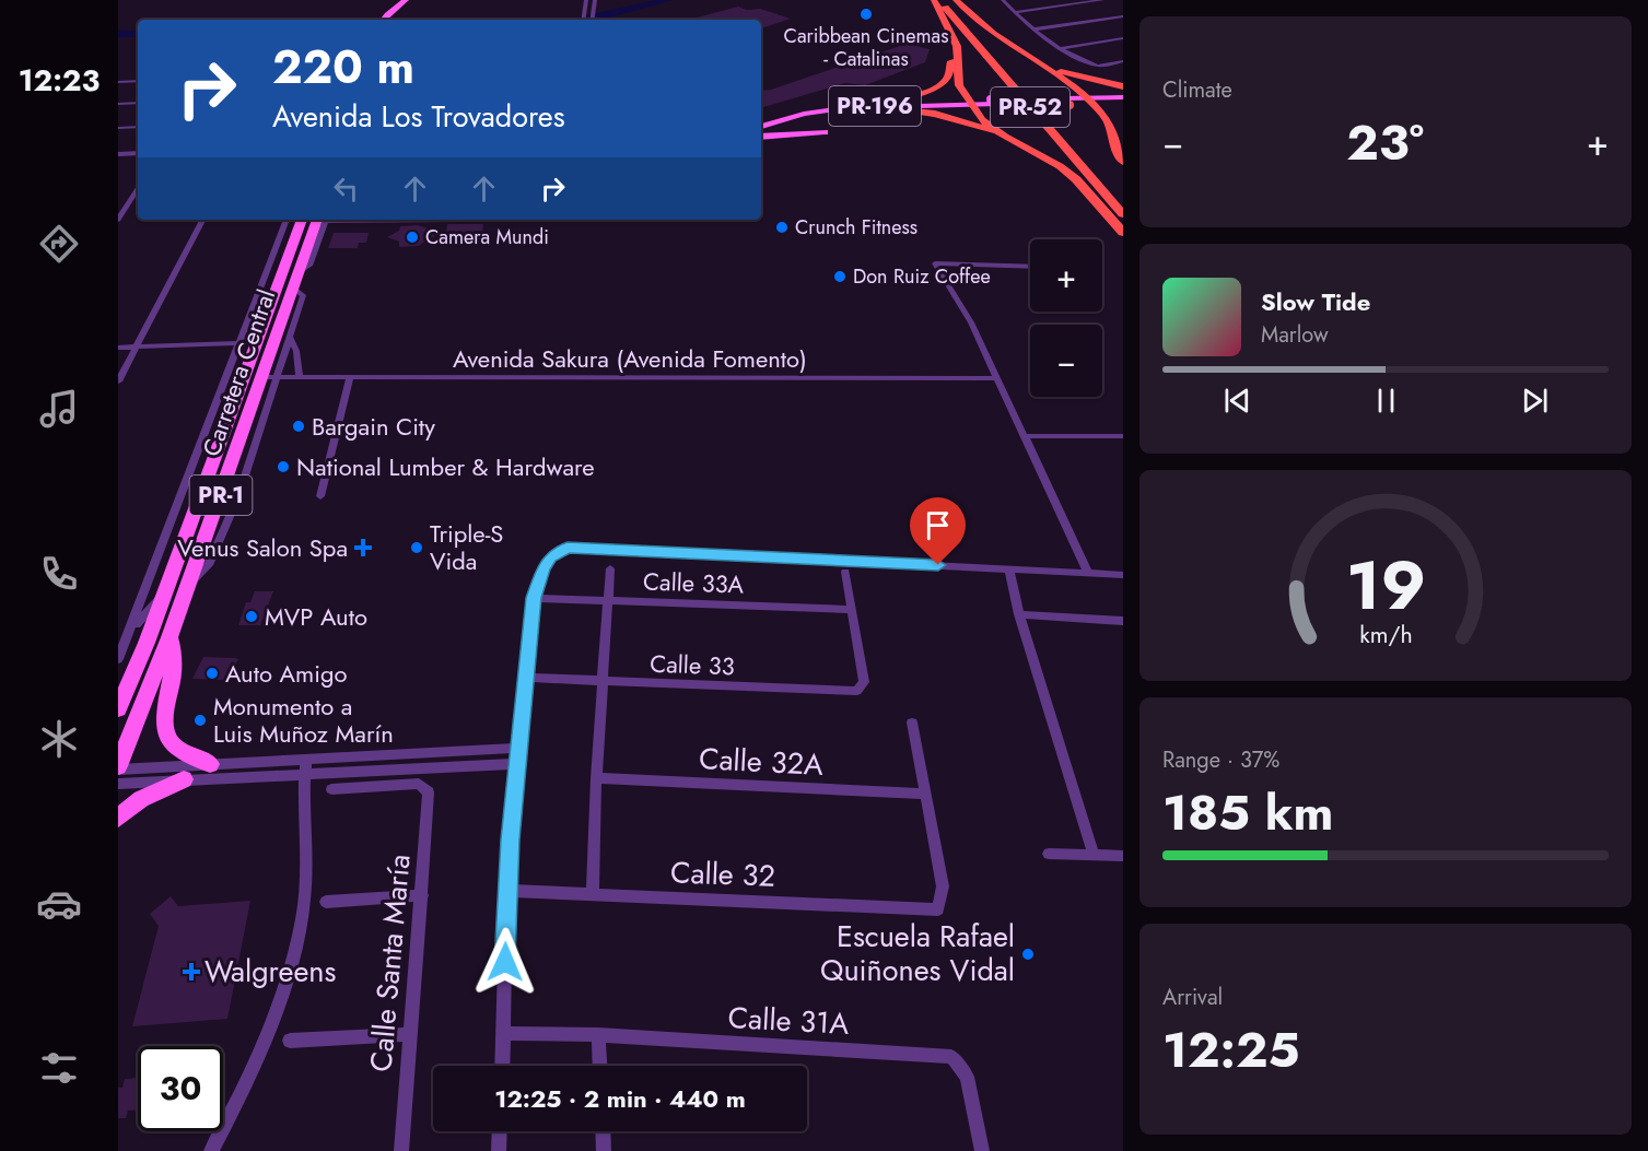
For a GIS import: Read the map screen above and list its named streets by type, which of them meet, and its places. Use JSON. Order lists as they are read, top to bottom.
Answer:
{
  "streets": {
    "highway": ["PR-52"],
    "main road": ["PR-196", "Carretera Central", "PR-1"],
    "street": [
      "Avenida Sakura (Avenida Fomento)",
      "Calle 33A",
      "Calle 33",
      "Calle 32A",
      "Calle 32",
      "Calle Santa María",
      "Calle 31A"
    ]
  },
  "crossings": [
    ["Avenida Sakura (Avenida Fomento)", "Carretera Central"],
    ["Calle 33A", "Calle 33"],
    ["Calle 32A", "Calle 32"]
  ],
  "places": {
    "other": [
      "Caribbean Cinemas - Catalinas",
      "Crunch Fitness",
      "Camera Mundi",
      "Don Ruiz Coffee",
      "Bargain City",
      "National Lumber & Hardware",
      "Triple-S Vida",
      "MVP Auto",
      "Auto Amigo",
      "Monumento a Luis Muñoz Marín",
      "Escuela Rafael Quiñones Vidal"
    ],
    "health": ["Venus Salon Spa", "Walgreens"]
  },
  "page": {
    "tabs": "12:23",
    "tile": [
      "Climate",
      ["Range · 37%", "185 km"],
      ["Arrival", "12:25"]
    ],
    "turn": ["220 m", "Avenida Los Trovadores"],
    "heat": ["−", "23°", "+"],
    "map_buttons": ["+", "−"],
    "song": ["Slow Tide", "Marlow"],
    "limit": "30",
    "trip": "12:25 · 2 min · 440 m",
    "gauge": ["19", "km/h"]
  }
}
